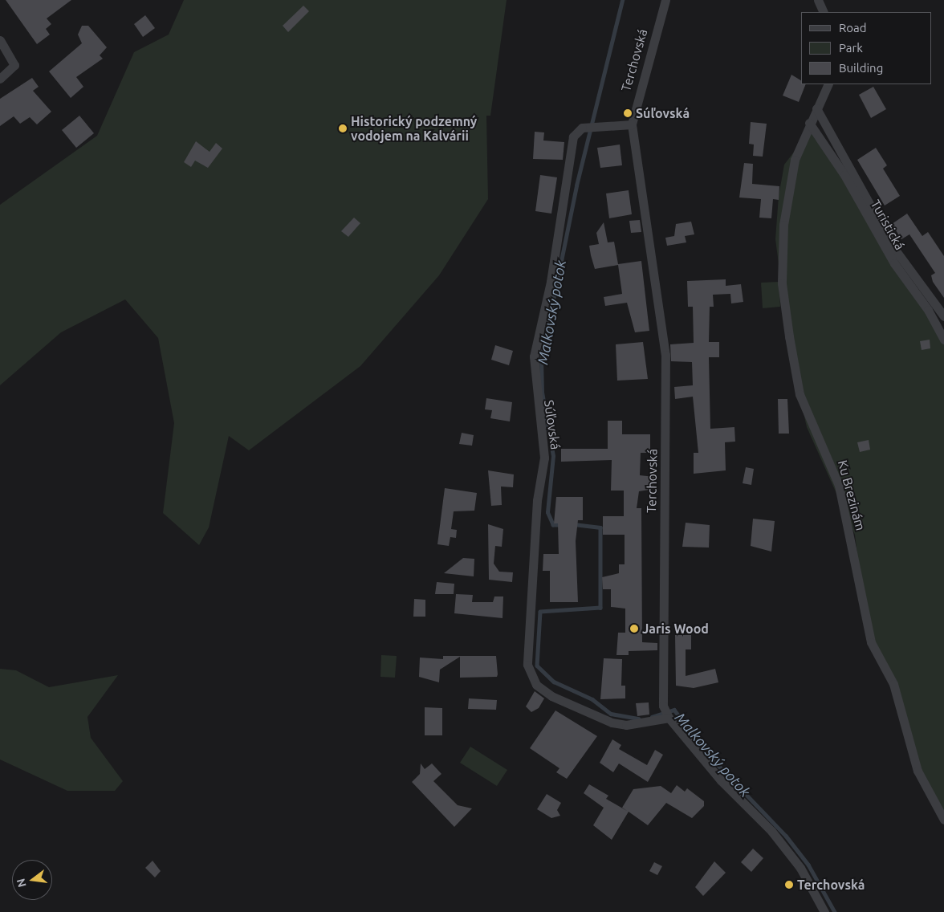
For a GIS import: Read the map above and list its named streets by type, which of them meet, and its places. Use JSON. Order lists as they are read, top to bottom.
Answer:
{
  "streets": {
    "street": [
      "Terchovská",
      "Turistická",
      "Súľovská",
      "Ku Brezinám"
    ]
  },
  "crossings": [
    ["Terchovská", "Súľovská"],
    ["Turistická", "Ku Brezinám"]
  ],
  "water": ["Malkovský potok"],
  "places": [
    "Súľovská",
    "Historický podzemný vodojem na Kalvárii",
    "Jaris Wood",
    "Terchovská"
  ],
  "legend": ["Road", "Park", "Building"],
  "north": "left"
}
